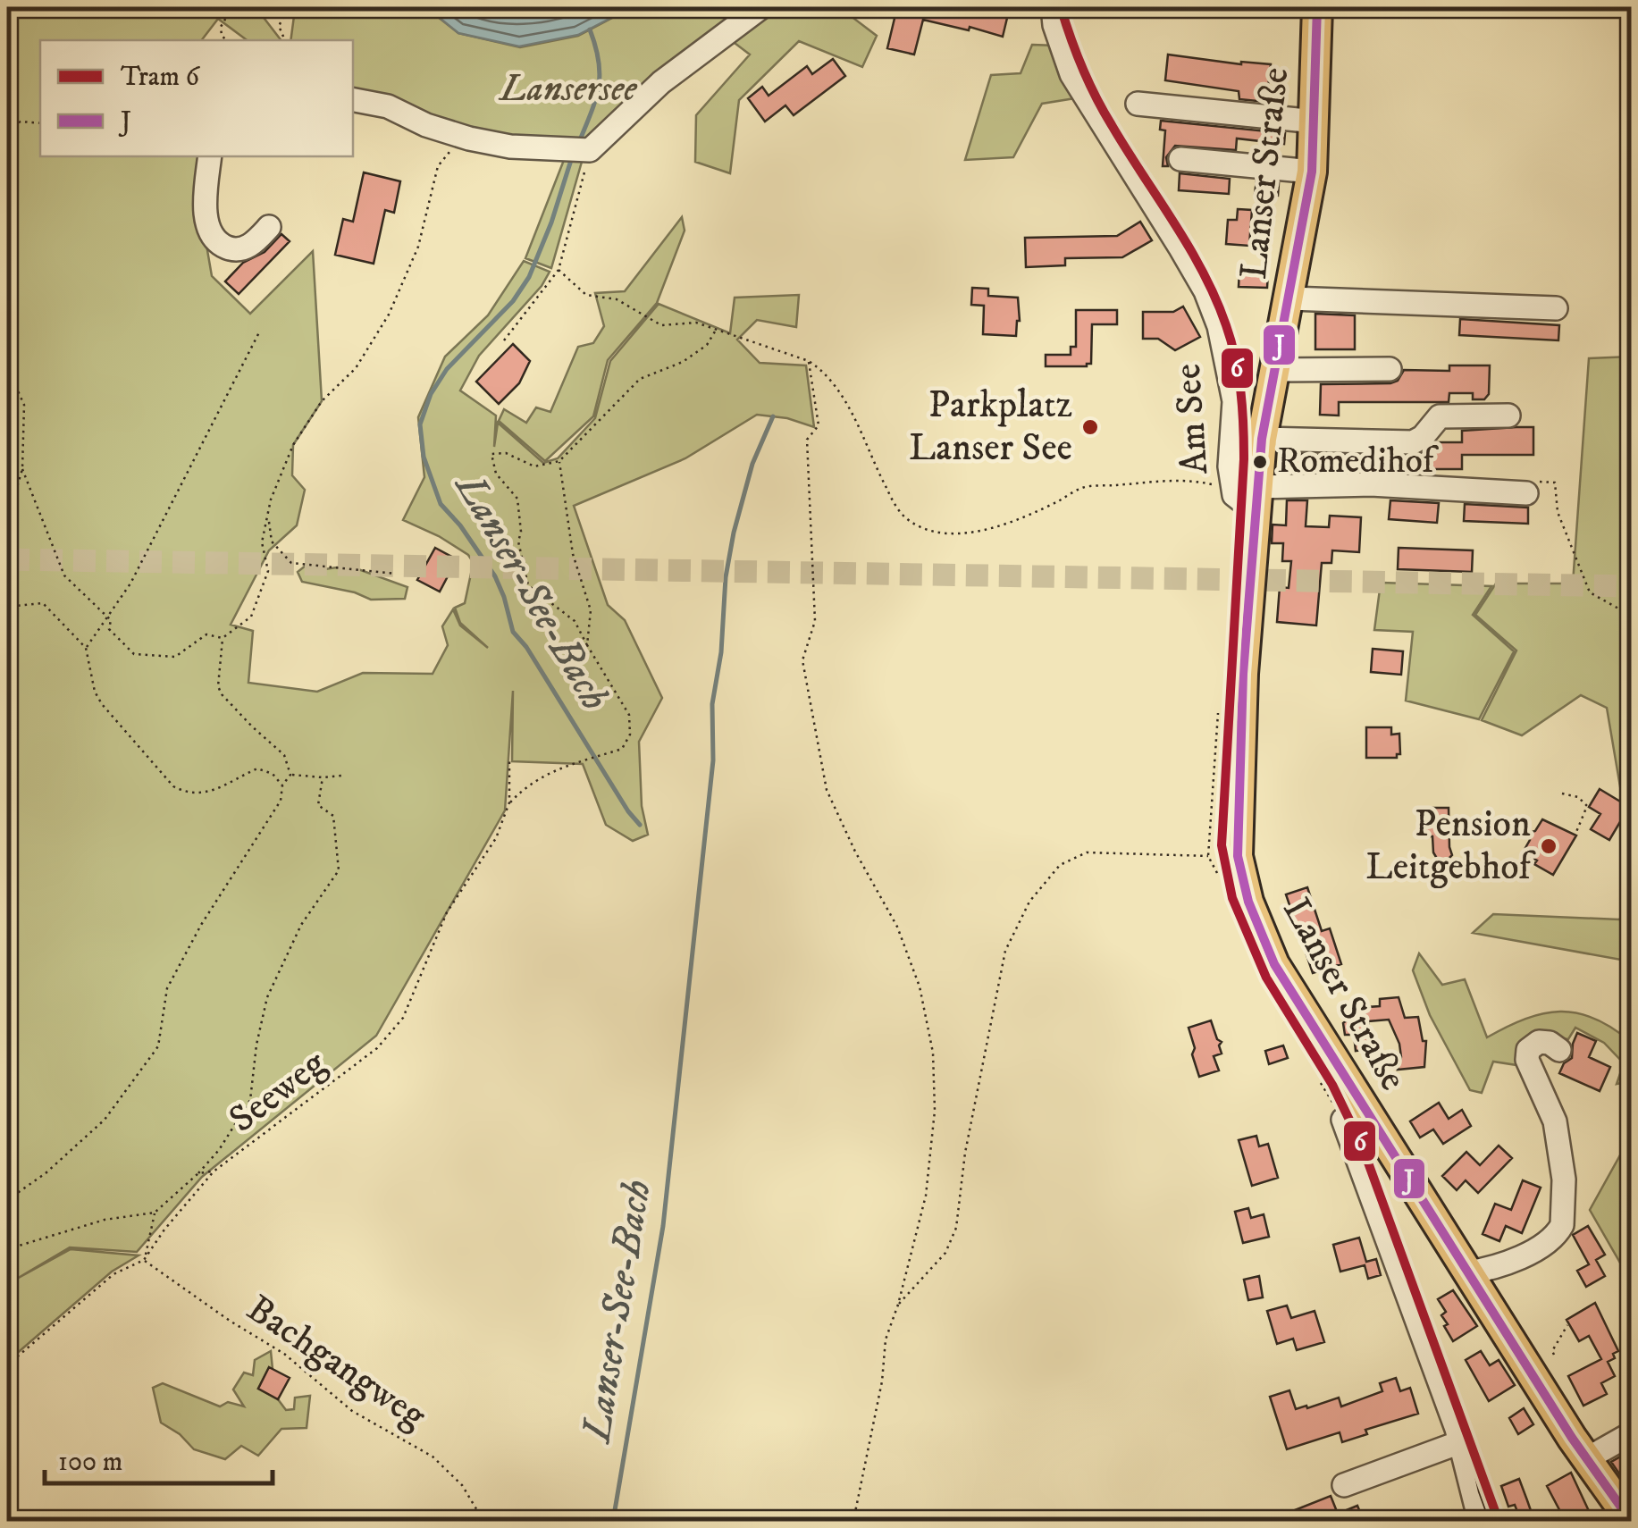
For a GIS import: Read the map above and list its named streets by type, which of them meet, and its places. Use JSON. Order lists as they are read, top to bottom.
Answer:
{
  "streets": {
    "main road": ["Lanser Straße"],
    "street": ["Am See"],
    "path": ["Seeweg", "Bachgangweg"]
  },
  "crossings": [
    ["Lanser Straße", "Am See"],
    ["Seeweg", "Bachgangweg"]
  ],
  "water": ["Lanser-See-Bach"],
  "parks": ["Lansersee"],
  "places": ["Parkplatz Lanser See", "Romedihof", "Pension Leitgebhof"],
  "lines": ["tram line 6", "transit line J"],
  "legend": ["Tram 6", "J"],
  "scale_bar": "100 m"
}
